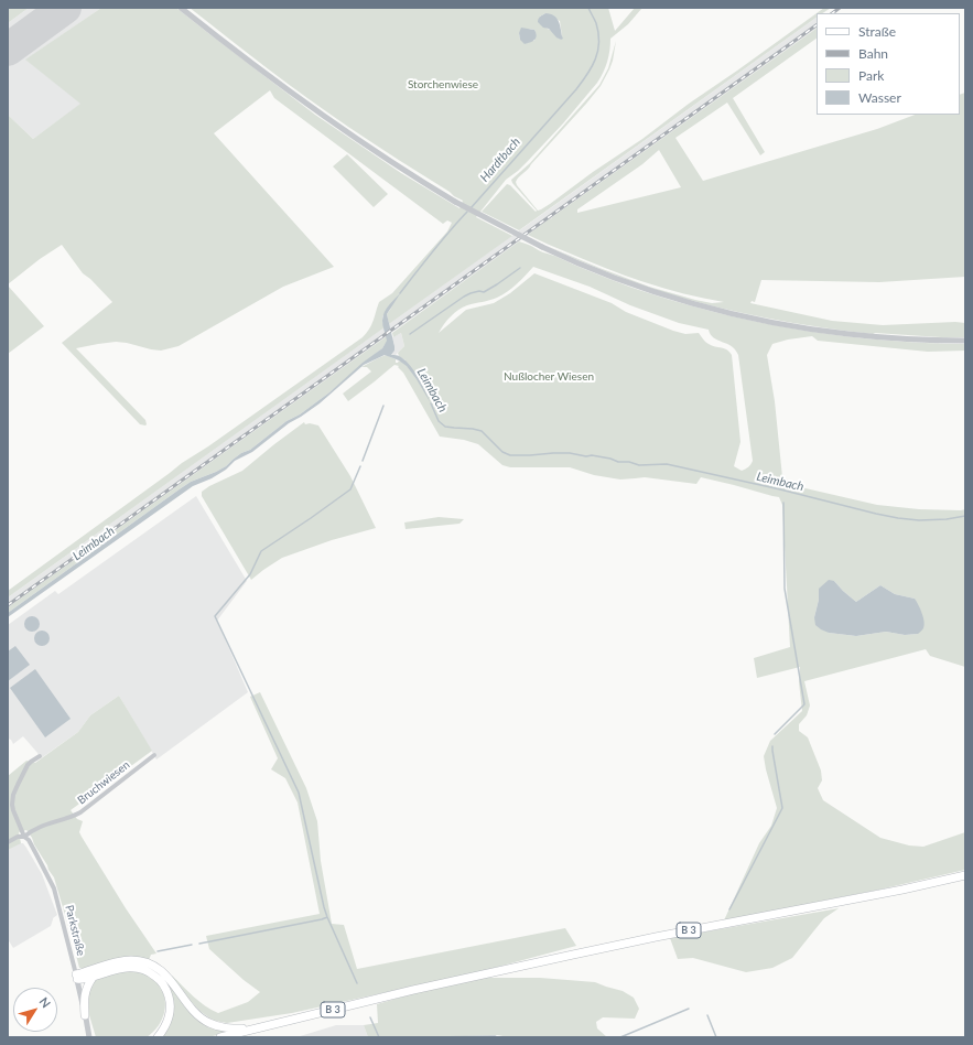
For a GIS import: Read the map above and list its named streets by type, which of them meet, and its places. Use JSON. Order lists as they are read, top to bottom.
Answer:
{
  "streets": {
    "main road": ["B 3"],
    "street": ["Bruchwiesen", "Parkstraße"]
  },
  "crossings": [
    ["Bruchwiesen", "Parkstraße"]
  ],
  "water": ["Hardtbach", "Leimbach"],
  "parks": ["Storchenwiese", "Nußlocher Wiesen"],
  "legend": [
    "Straße",
    "Bahn",
    "Park",
    "Wasser"
  ],
  "north": "top right"
}
